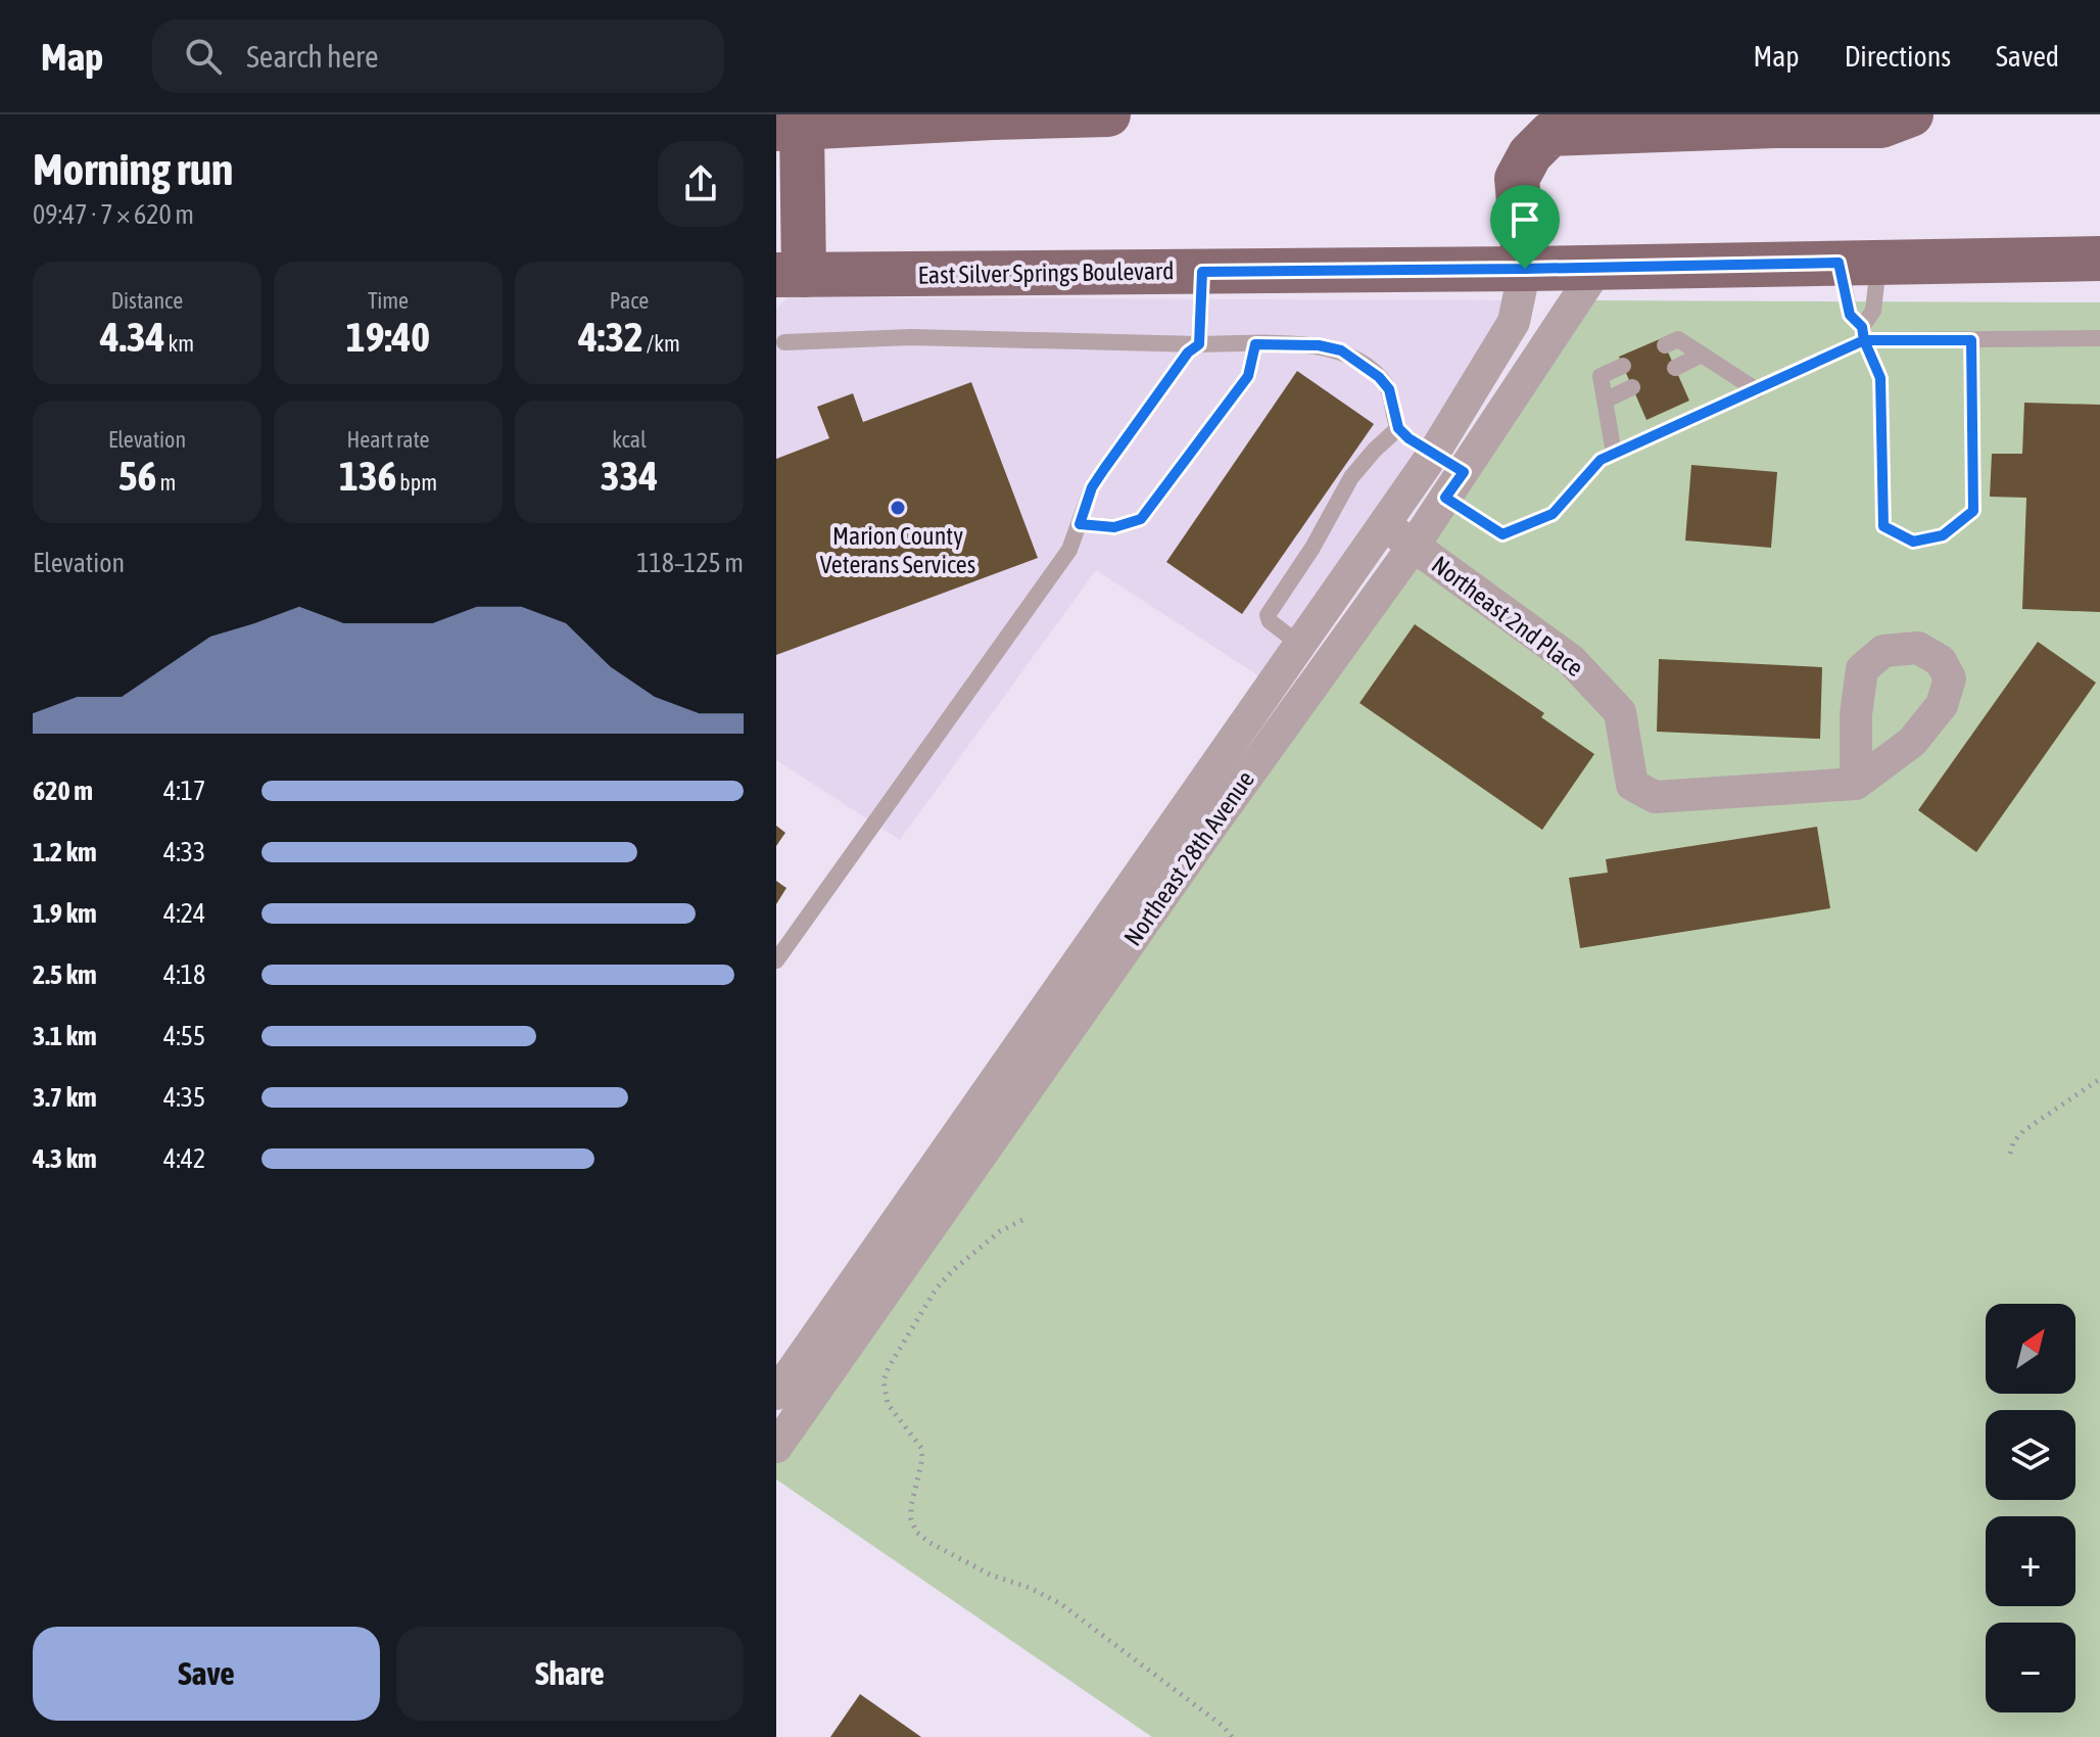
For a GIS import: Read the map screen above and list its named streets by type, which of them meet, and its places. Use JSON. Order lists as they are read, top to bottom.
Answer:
{
  "streets": {
    "main road": ["East Silver Springs Boulevard"],
    "street": ["Northeast 2nd Place", "Northeast 28th Avenue"]
  },
  "crossings": [
    ["East Silver Springs Boulevard", "Northeast 28th Avenue"],
    ["Northeast 2nd Place", "Northeast 28th Avenue"]
  ],
  "places": ["Marion County Veterans Services"],
  "north": "top right",
  "page": {
    "header": "Map",
    "search": "Search here",
    "nav": ["Map", "Directions", "Saved"],
    "heading": ["Morning run", "09:47 · 7 × 620 m"],
    "stats": [
      ["Distance", "4.34 km"],
      ["Time", "19:40"],
      ["Pace", "4:32 /km"],
      ["Elevation", "56 m"],
      ["Heart rate", "136 bpm"],
      ["kcal", "334"]
    ],
    "chart": ["Elevation", "118–125 m"],
    "list": [
      {
        "name": "620 m",
        "note": "4:17"
      },
      {
        "name": "1.2 km",
        "note": "4:33"
      },
      {
        "name": "1.9 km",
        "note": "4:24"
      },
      {
        "name": "2.5 km",
        "note": "4:18"
      },
      {
        "name": "3.1 km",
        "note": "4:55"
      },
      {
        "name": "3.7 km",
        "note": "4:35"
      },
      {
        "name": "4.3 km",
        "note": "4:42"
      }
    ],
    "map_buttons": ["+", "−"],
    "buttons": ["Save", "Share"]
  }
}
